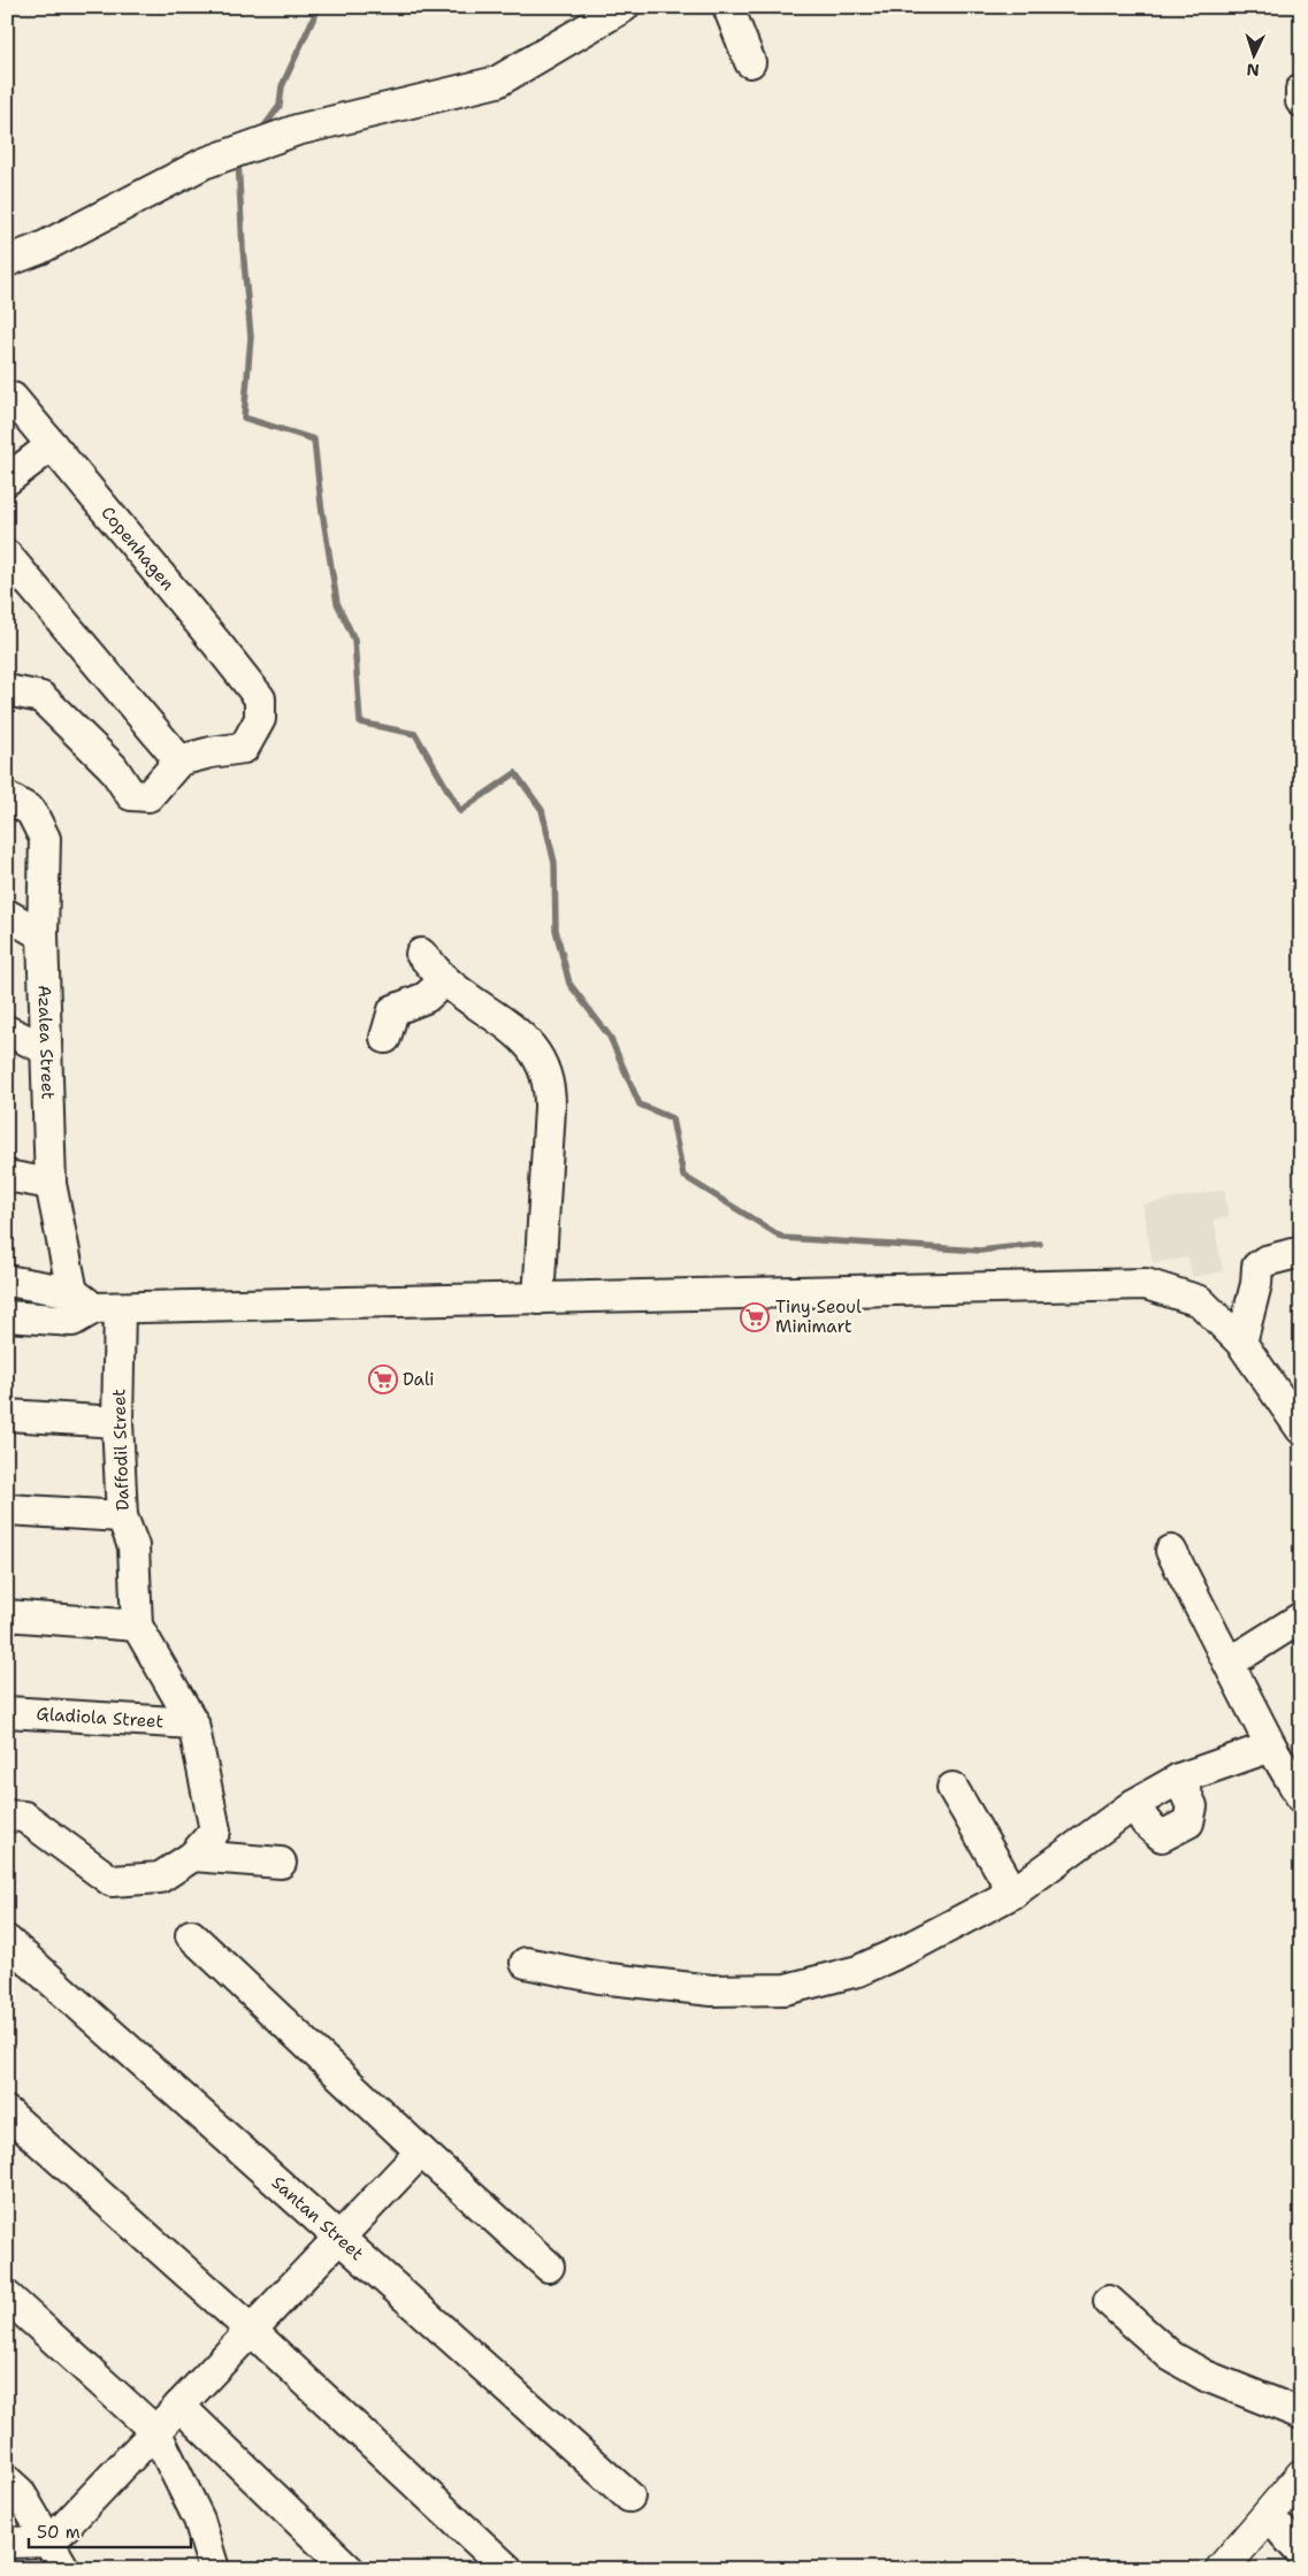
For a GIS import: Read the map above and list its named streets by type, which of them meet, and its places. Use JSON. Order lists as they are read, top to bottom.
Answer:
{
  "streets": {
    "street": [
      "Copenhagen",
      "Azalea Street",
      "Daffodil Street",
      "Gladiola Street",
      "Santan Street"
    ]
  },
  "crossings": [
    ["Azalea Street", "Daffodil Street"],
    ["Daffodil Street", "Gladiola Street"]
  ],
  "places": {
    "supermarket": ["Tiny Seoul Minimart", "Dali"]
  },
  "scale_bar": "50 m",
  "north": "bottom"
}
